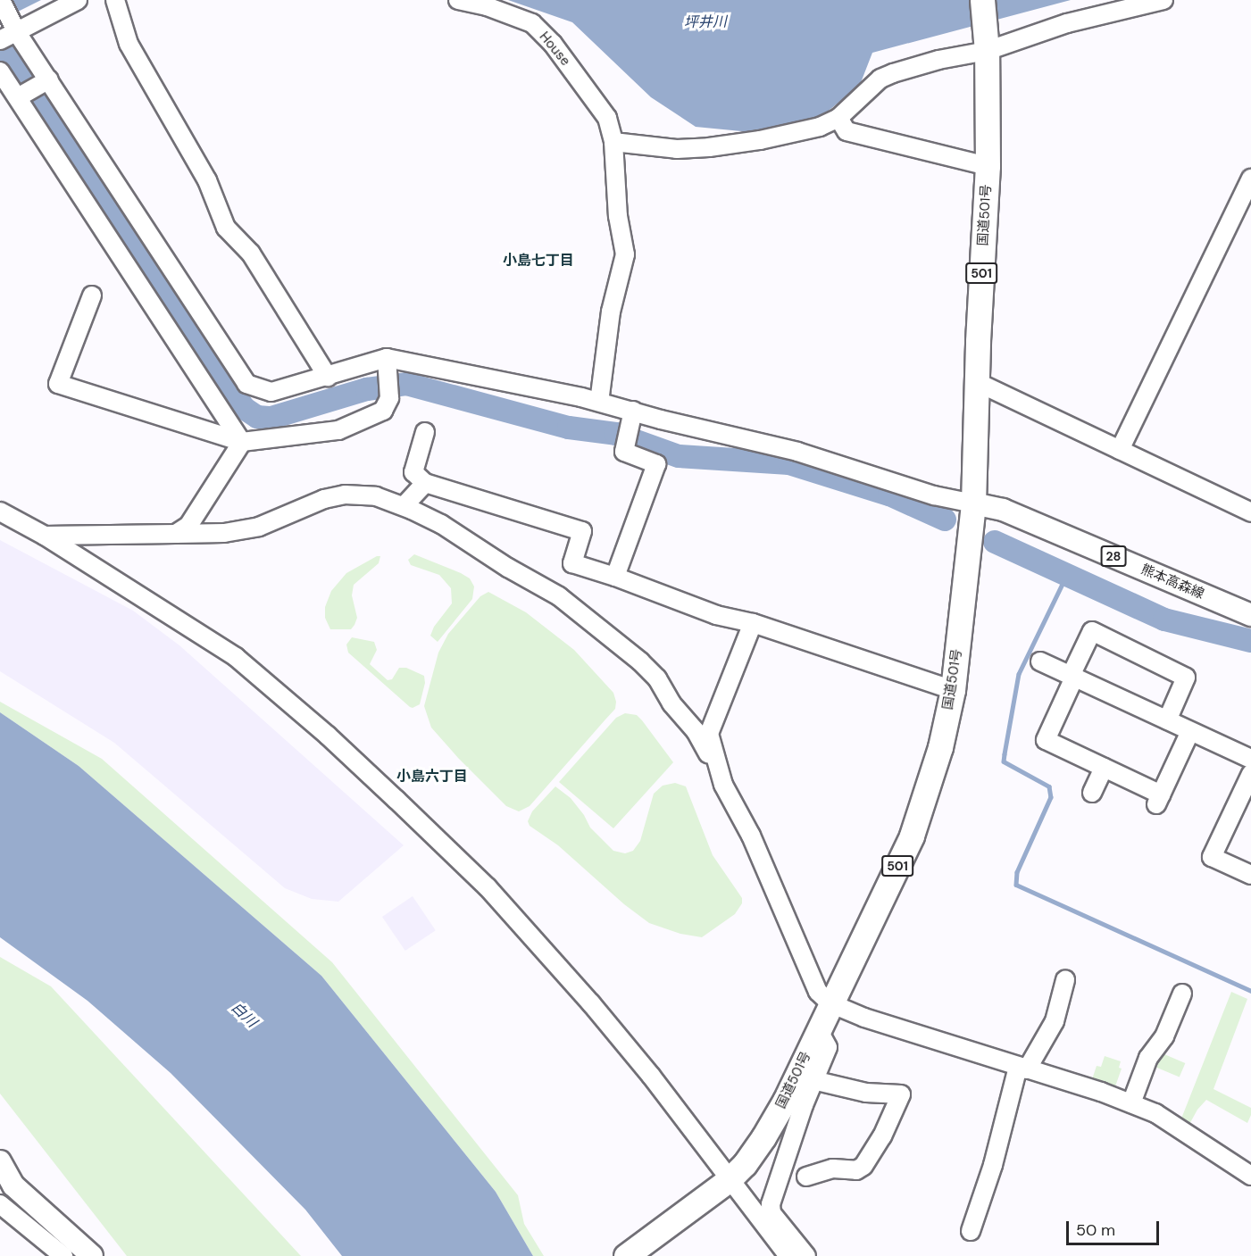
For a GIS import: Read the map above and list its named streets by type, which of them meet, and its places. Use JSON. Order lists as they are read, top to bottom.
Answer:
{
  "streets": {
    "highway": ["国道501号", "501"],
    "main road": ["28", "熊本高森線"],
    "street": ["House"]
  },
  "crossings": [
    ["国道501号", "熊本高森線"]
  ],
  "districts": ["小島七丁目", "小島六丁目"],
  "water": ["坪井川", "白川"],
  "scale_bar": "50 m"
}
